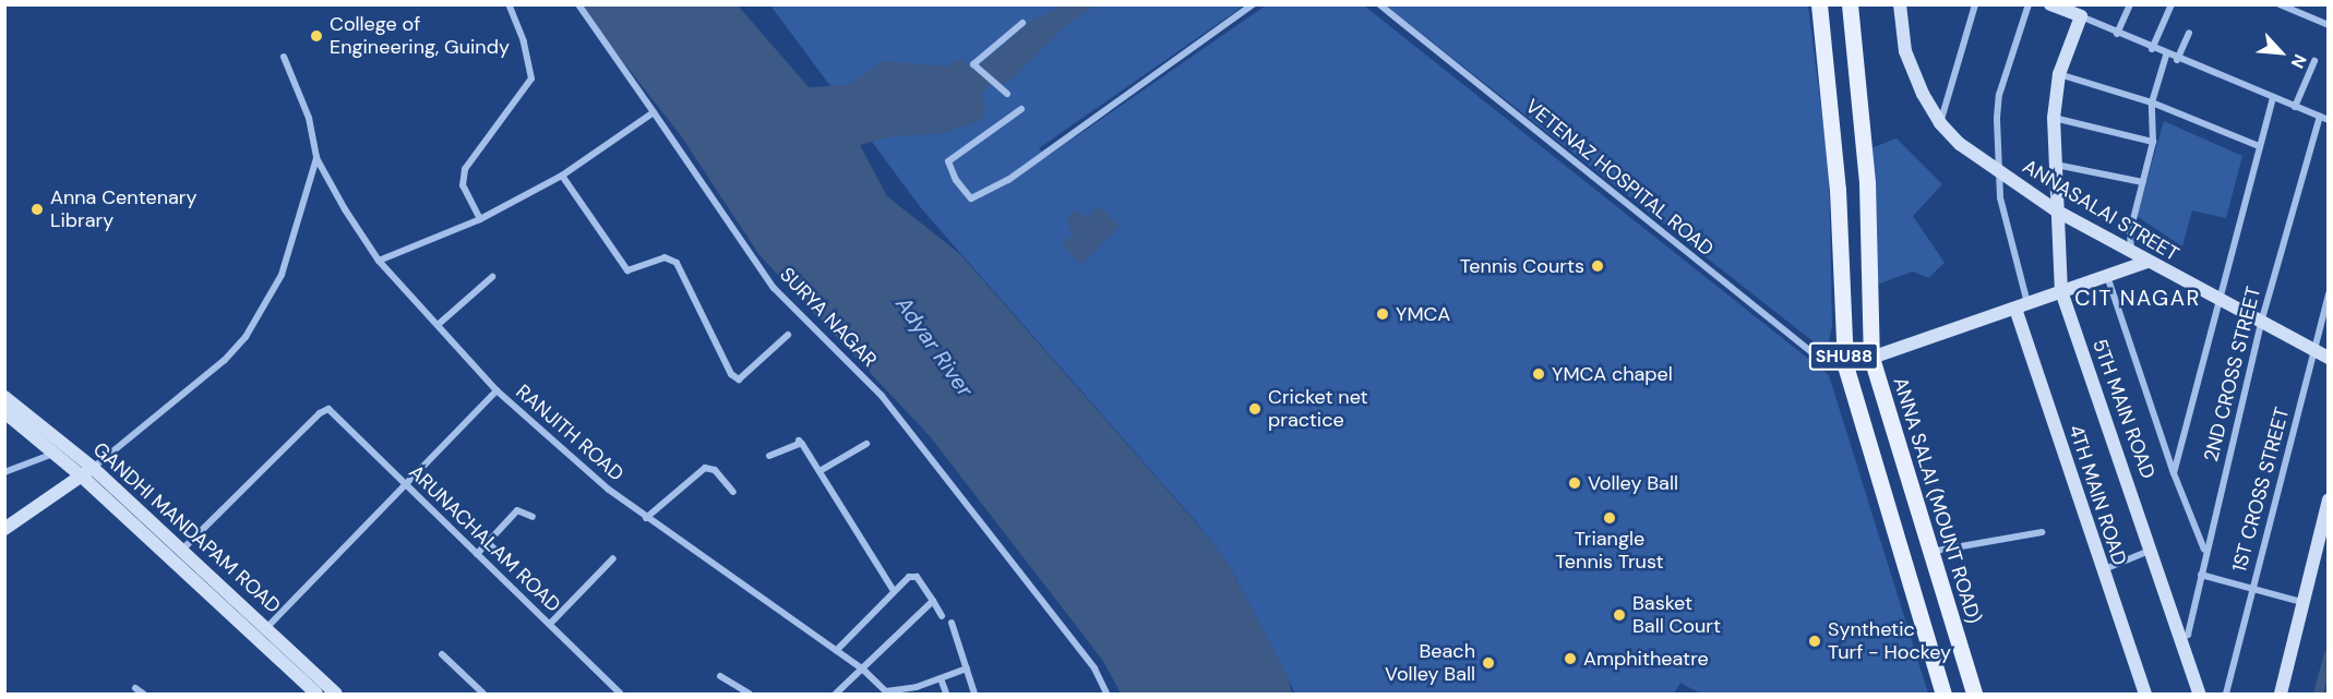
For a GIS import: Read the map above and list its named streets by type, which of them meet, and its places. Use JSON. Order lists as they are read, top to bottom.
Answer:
{
  "streets": {
    "main road": ["SHU88", "ANNA SALAI (MOUNT ROAD)"],
    "street": [
      "VETENAZ HOSPITAL ROAD",
      "ANNASALAI STREET",
      "SURYA NAGAR",
      "2ND CROSS STREET",
      "5TH MAIN ROAD",
      "RANJITH ROAD",
      "1ST CROSS STREET",
      "4TH MAIN ROAD",
      "GANDHI MANDAPAM ROAD",
      "ARUNACHALAM ROAD"
    ]
  },
  "crossings": [
    ["VETENAZ HOSPITAL ROAD", "SHU88"],
    ["ANNASALAI STREET", "2ND CROSS STREET"],
    ["ANNASALAI STREET", "5TH MAIN ROAD"],
    ["ANNASALAI STREET", "1ST CROSS STREET"],
    ["ANNASALAI STREET", "4TH MAIN ROAD"],
    ["2ND CROSS STREET", "5TH MAIN ROAD"],
    ["RANJITH ROAD", "GANDHI MANDAPAM ROAD"],
    ["GANDHI MANDAPAM ROAD", "ARUNACHALAM ROAD"]
  ],
  "districts": ["CIT NAGAR"],
  "water": ["Adyar River"],
  "places": [
    "College of Engineering, Guindy",
    "Anna Centenary Library",
    "Tennis Courts",
    "YMCA",
    "YMCA chapel",
    "Cricket net practice",
    "Volley Ball",
    "Triangle Tennis Trust",
    "Basket Ball Court",
    "Synthetic Turf - Hockey",
    "Amphitheatre",
    "Beach Volley Ball"
  ],
  "north": "bottom right"
}
